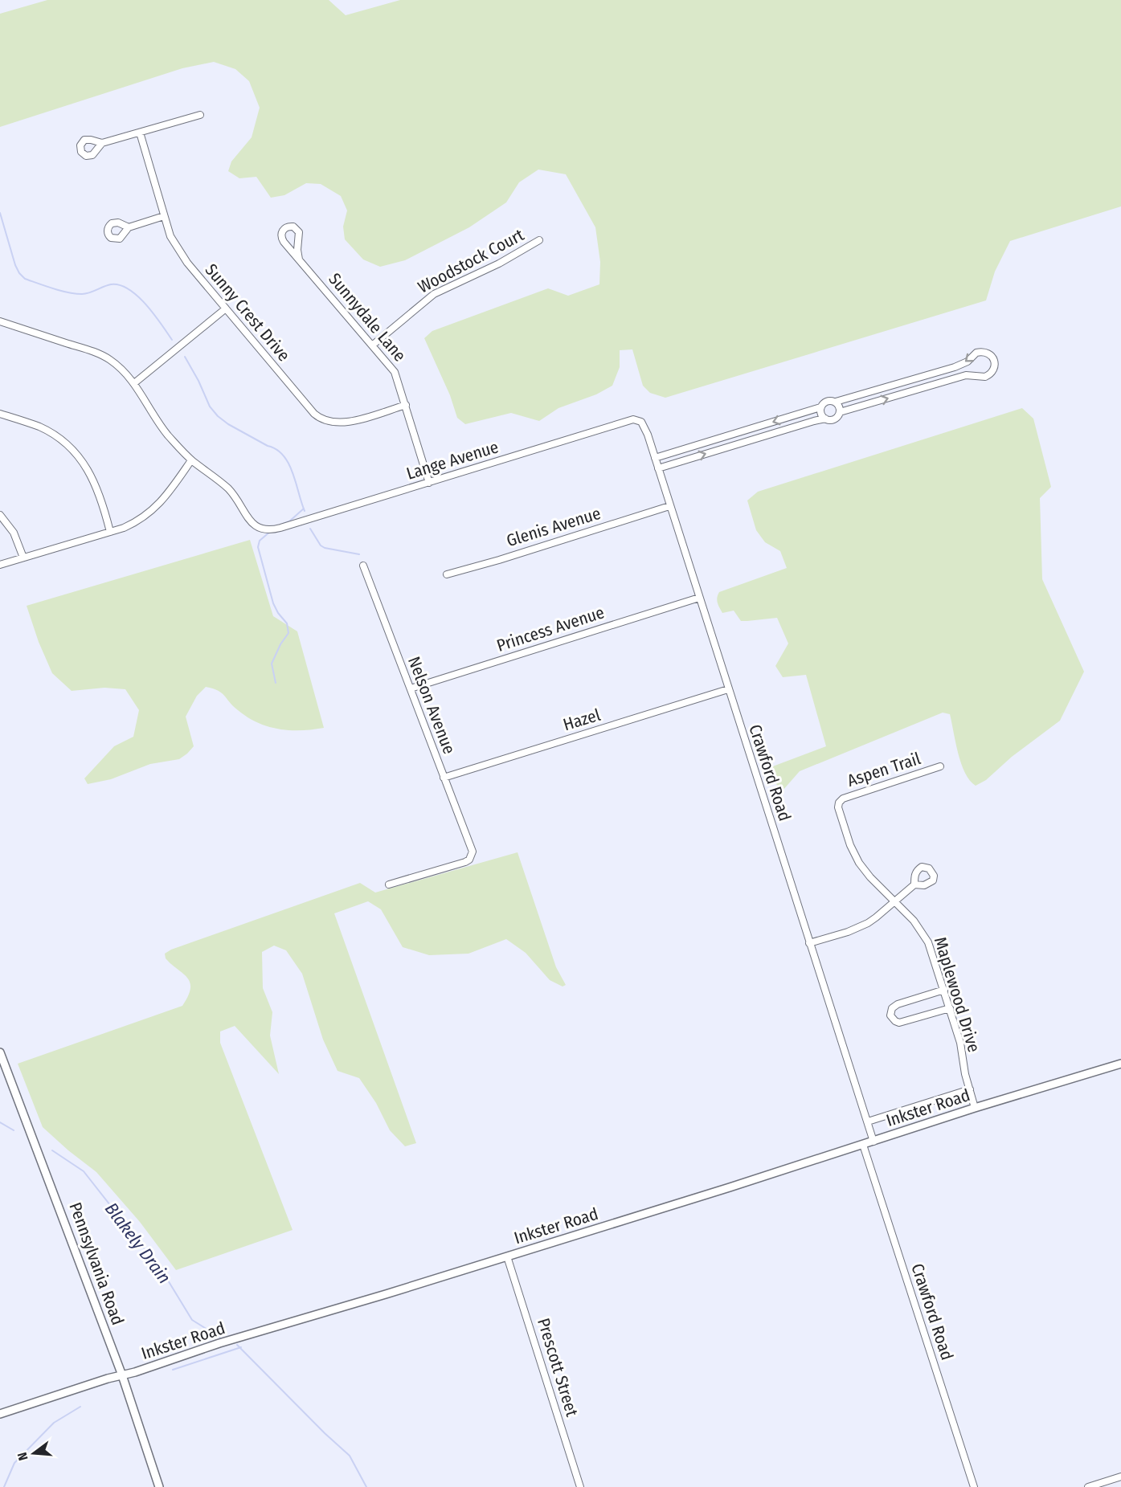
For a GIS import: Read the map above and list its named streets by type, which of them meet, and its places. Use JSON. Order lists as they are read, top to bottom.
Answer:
{
  "streets": {
    "street": [
      "Woodstock Court",
      "Sunny Crest Drive",
      "Sunnydale Lane",
      "Lange Avenue",
      "Glenis Avenue",
      "Princess Avenue",
      "Nelson Avenue",
      "Hazel",
      "Aspen Trail",
      "Crawford Road",
      "Maplewood Drive",
      "Inkster Road",
      "Pennsylvania Road",
      "Prescott Street"
    ]
  },
  "crossings": [
    ["Woodstock Court", "Sunnydale Lane"],
    ["Sunny Crest Drive", "Sunnydale Lane"],
    ["Sunnydale Lane", "Lange Avenue"],
    ["Lange Avenue", "Crawford Road"],
    ["Glenis Avenue", "Crawford Road"],
    ["Princess Avenue", "Nelson Avenue"],
    ["Princess Avenue", "Crawford Road"],
    ["Nelson Avenue", "Hazel"],
    ["Hazel", "Crawford Road"],
    ["Aspen Trail", "Maplewood Drive"],
    ["Crawford Road", "Inkster Road"],
    ["Maplewood Drive", "Inkster Road"],
    ["Inkster Road", "Pennsylvania Road"],
    ["Inkster Road", "Prescott Street"]
  ],
  "water": ["Blakely Drain"],
  "north": "left"
}
